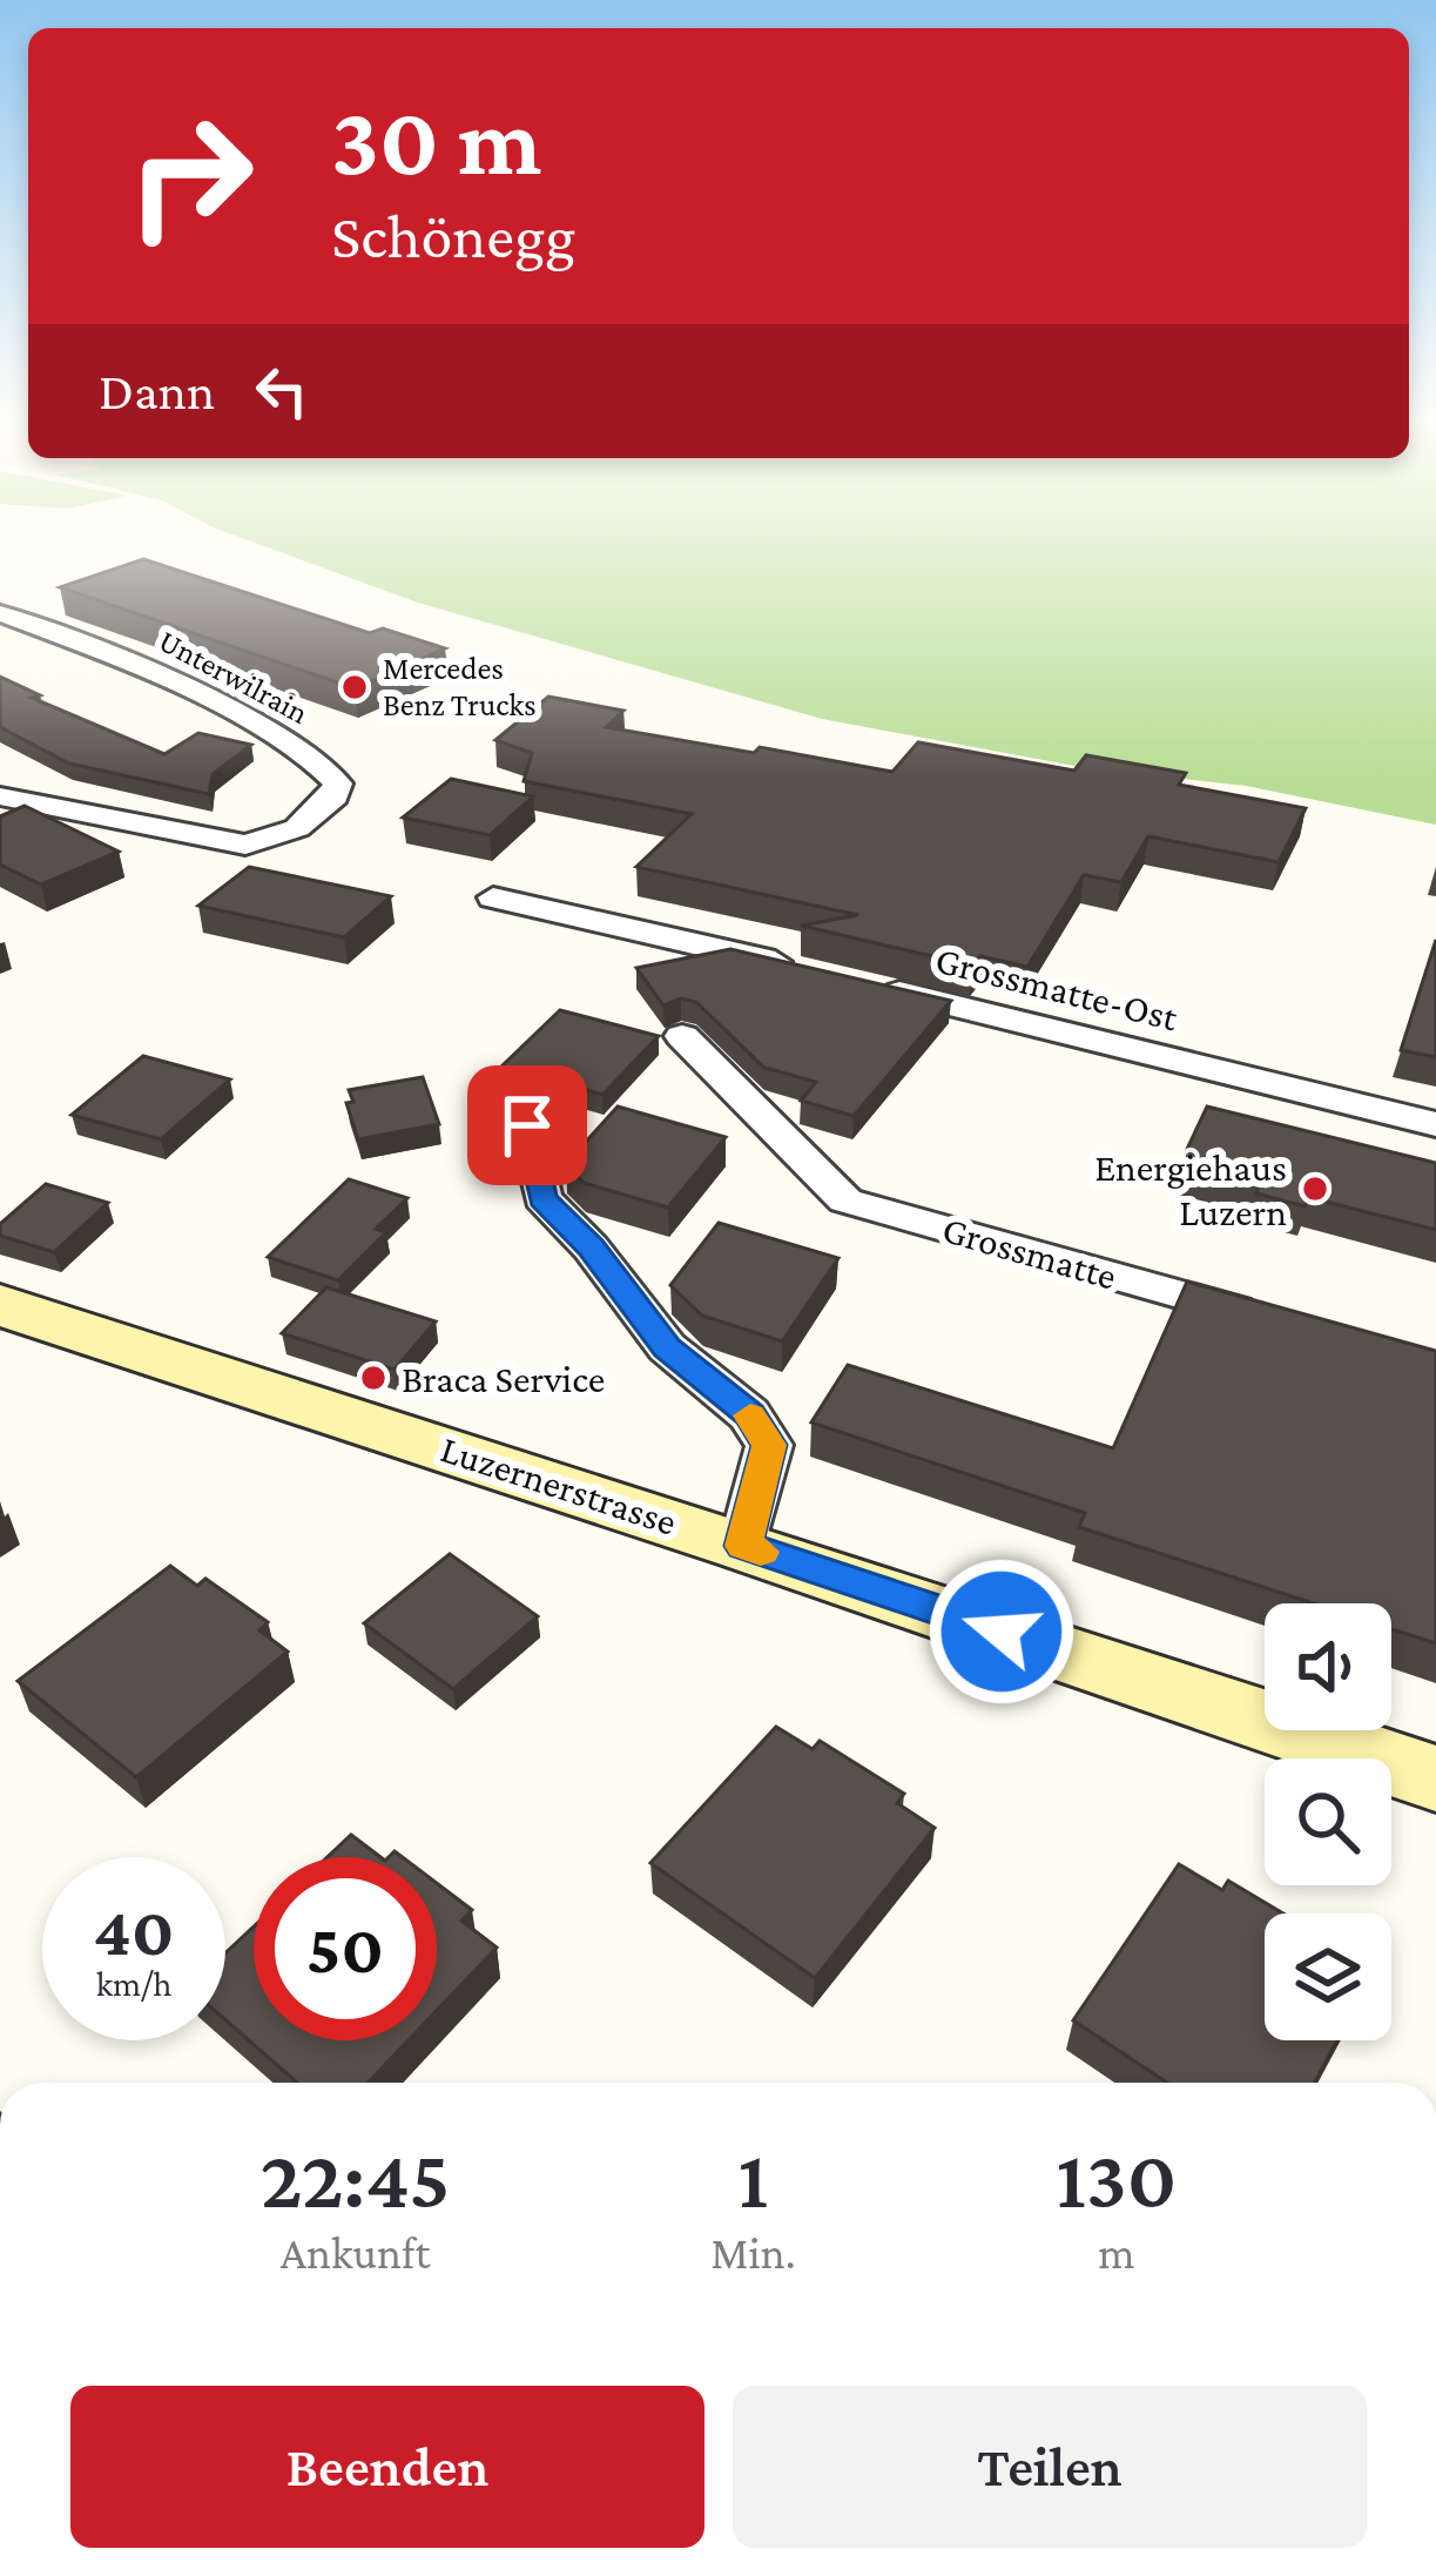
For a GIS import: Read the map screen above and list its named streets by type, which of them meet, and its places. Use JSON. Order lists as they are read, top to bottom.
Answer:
{
  "streets": {
    "main road": ["Luzernerstrasse"],
    "street": ["Unterwilrain", "Grossmatte-Ost", "Grossmatte"]
  },
  "places": ["Mercedes Benz Trucks", "Energiehaus Luzern", "Braca Service"],
  "page": {
    "turn": ["30 m", "Schönegg"],
    "then": "Dann",
    "speed": "40 km/h",
    "limit": "50",
    "eta": [
      "22:45",
      "Ankunft",
      "1",
      "Min.",
      "130",
      "m"
    ],
    "buttons": ["Beenden", "Teilen"]
  }
}
